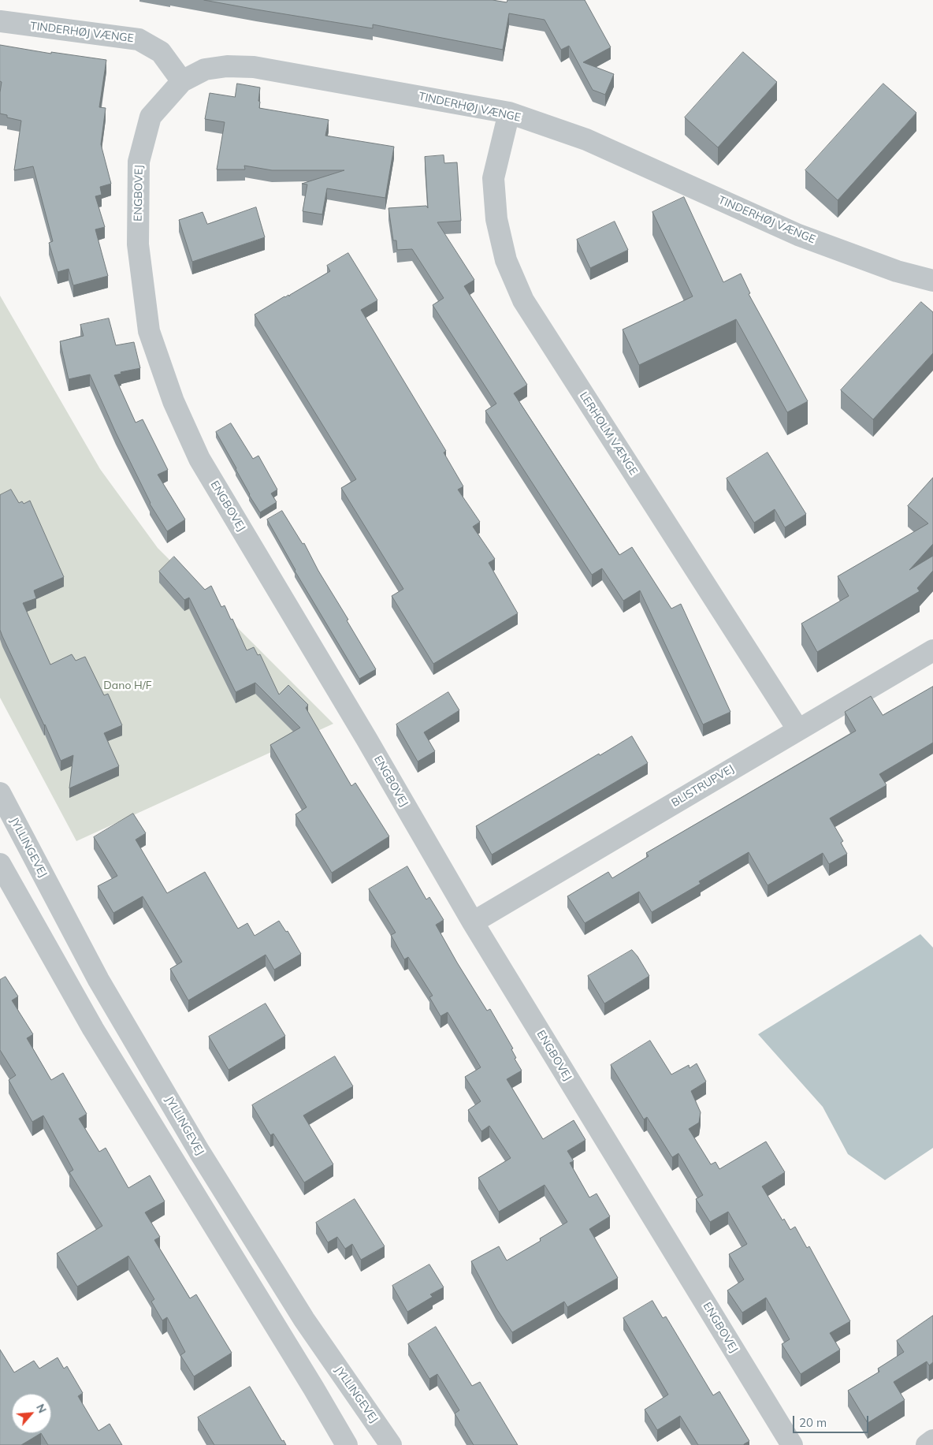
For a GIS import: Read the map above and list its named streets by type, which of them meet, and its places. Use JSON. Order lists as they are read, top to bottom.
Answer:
{
  "streets": {
    "street": [
      "TINDERHØJ VÆNGE",
      "ENGBOVEJ",
      "LERHOLM VÆNGE",
      "BLISTRUPVEJ",
      "JYLLINGEVEJ"
    ]
  },
  "crossings": [
    ["TINDERHØJ VÆNGE", "ENGBOVEJ"],
    ["TINDERHØJ VÆNGE", "LERHOLM VÆNGE"],
    ["ENGBOVEJ", "BLISTRUPVEJ"],
    ["LERHOLM VÆNGE", "BLISTRUPVEJ"]
  ],
  "parks": ["Dano H/F"],
  "scale_bar": "20 m",
  "north": "top right"
}
